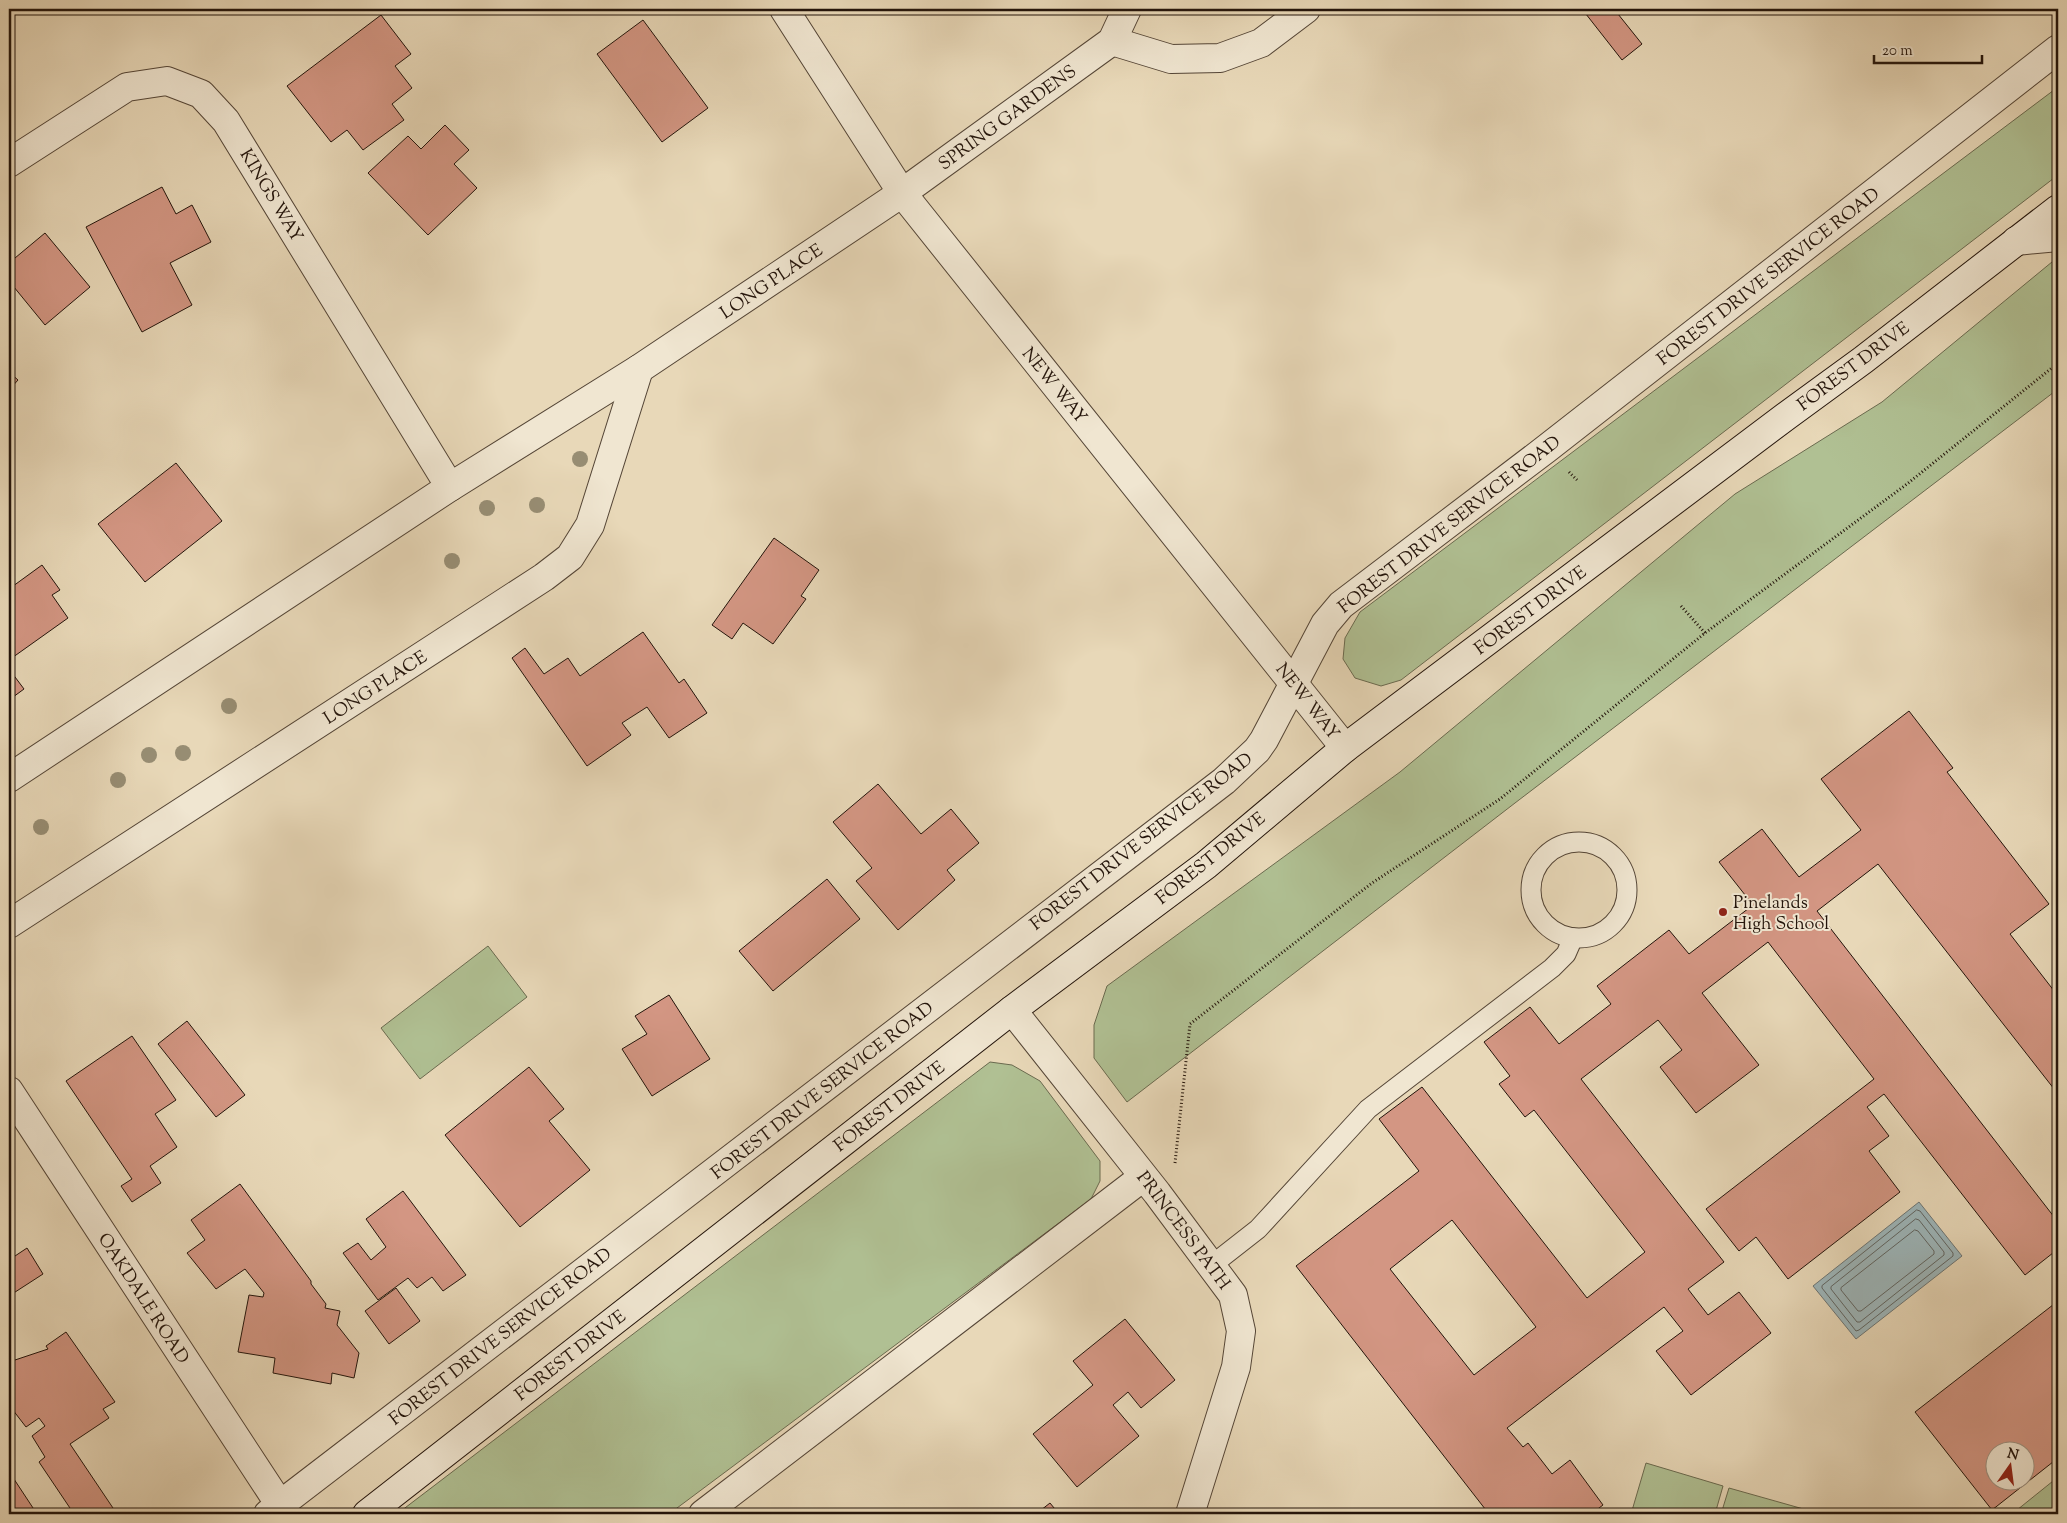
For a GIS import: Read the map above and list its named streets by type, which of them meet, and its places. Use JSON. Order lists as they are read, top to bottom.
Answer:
{
  "streets": {
    "street": [
      "SPRING GARDENS",
      "KINGS WAY",
      "FOREST DRIVE SERVICE ROAD",
      "LONG PLACE",
      "FOREST DRIVE",
      "NEW WAY",
      "PRINCESS PATH",
      "OAKDALE ROAD"
    ]
  },
  "crossings": [
    ["SPRING GARDENS", "LONG PLACE"],
    ["SPRING GARDENS", "NEW WAY"],
    ["KINGS WAY", "LONG PLACE"],
    ["FOREST DRIVE SERVICE ROAD", "NEW WAY"],
    ["FOREST DRIVE SERVICE ROAD", "OAKDALE ROAD"],
    ["LONG PLACE", "NEW WAY"],
    ["FOREST DRIVE", "NEW WAY"],
    ["FOREST DRIVE", "PRINCESS PATH"]
  ],
  "places": ["Pinelands High School"],
  "scale_bar": "20 m",
  "north": "top"
}
